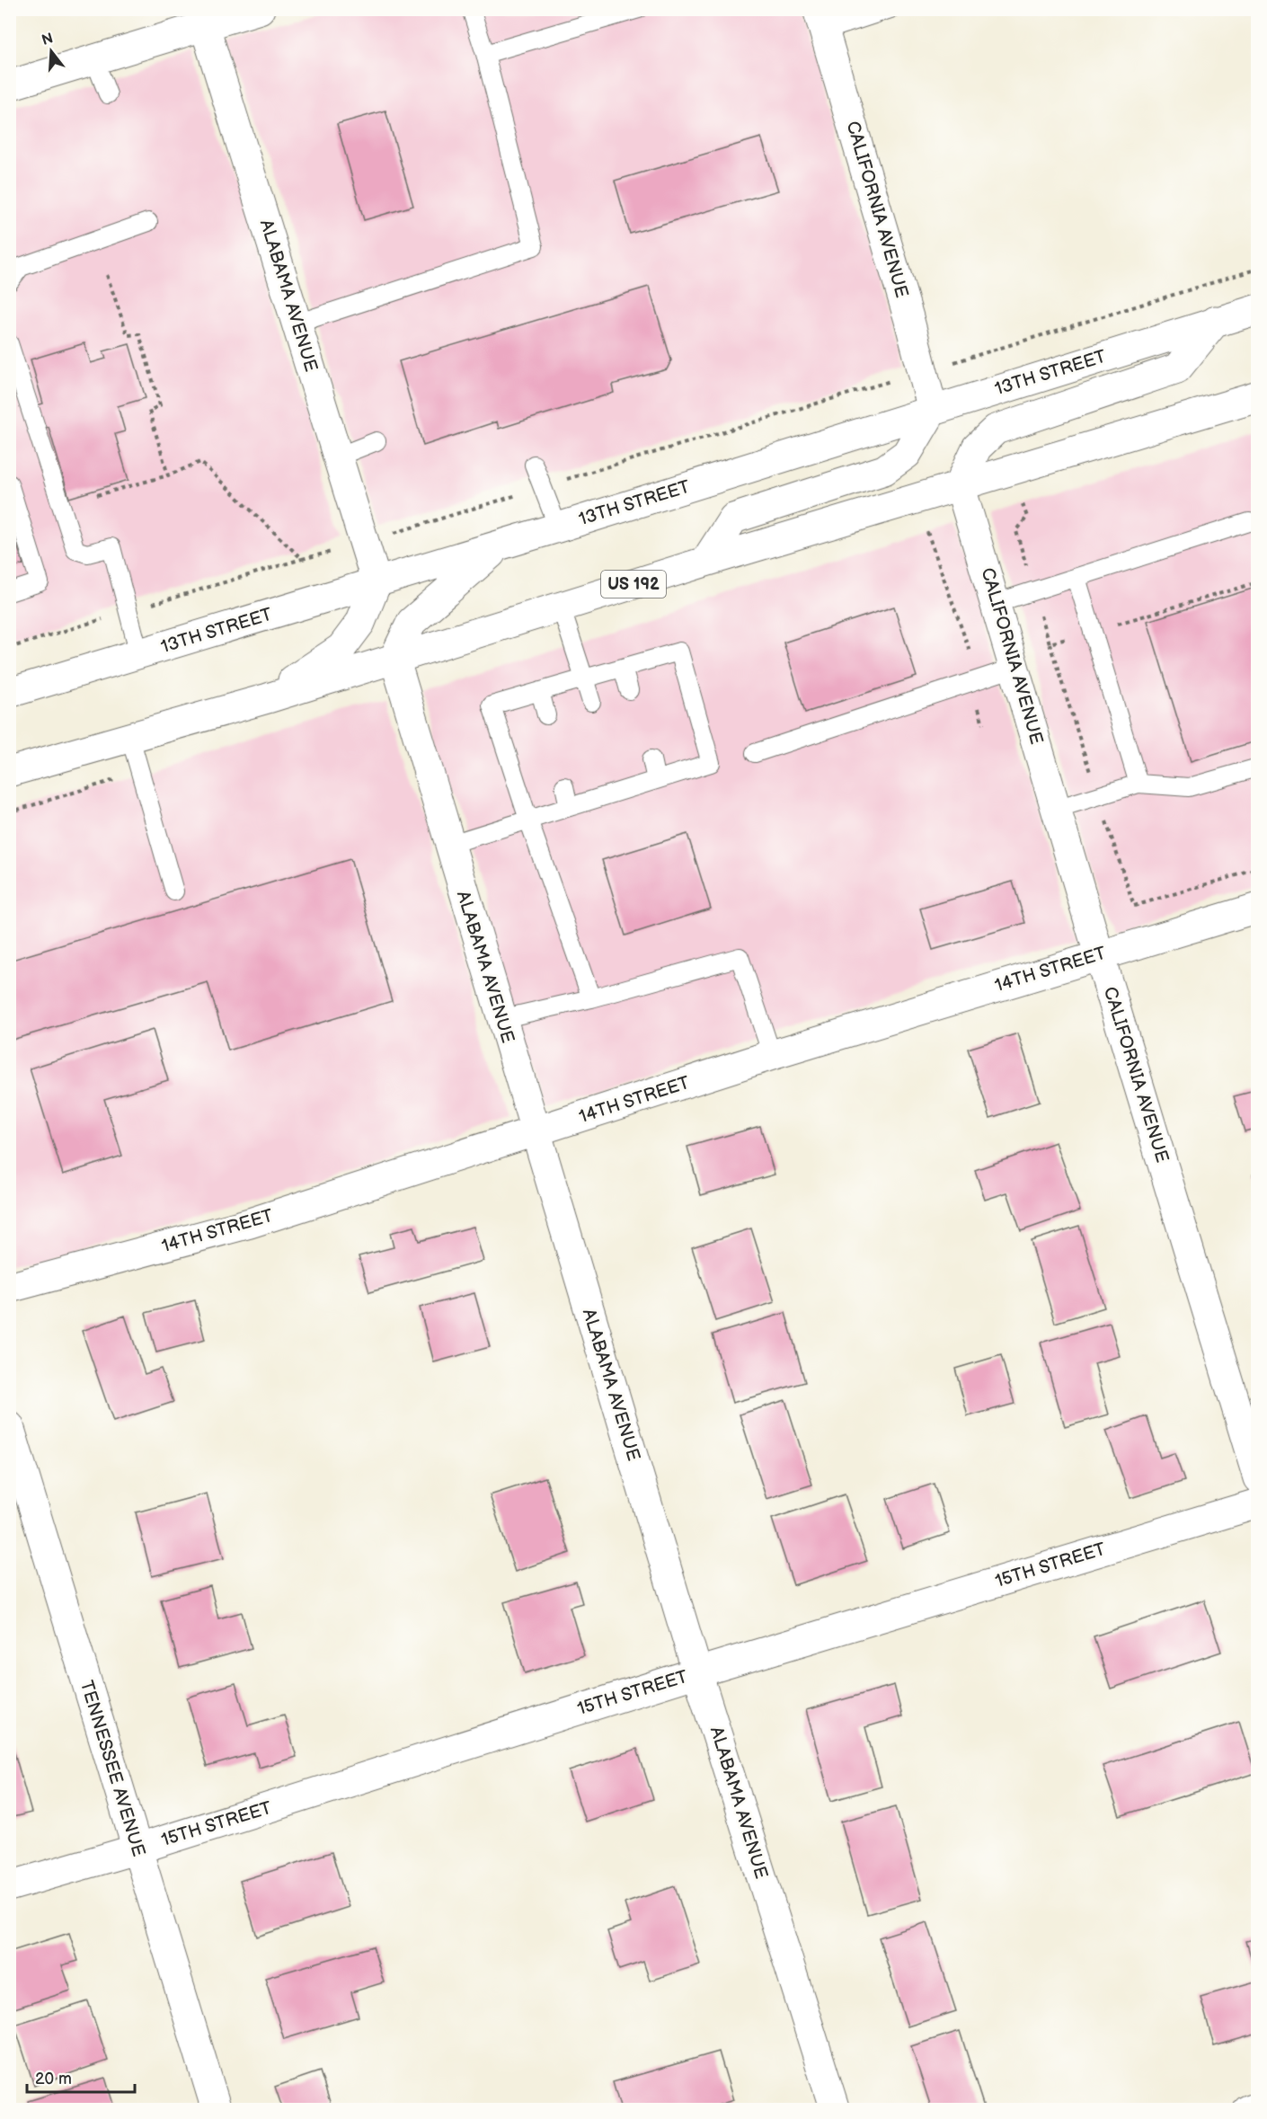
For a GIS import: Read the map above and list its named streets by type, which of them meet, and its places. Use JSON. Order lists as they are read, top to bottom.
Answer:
{
  "streets": {
    "main road": [
      "CALIFORNIA AVENUE",
      "ALABAMA AVENUE",
      "13TH STREET",
      "US 192",
      "14TH STREET",
      "15TH STREET",
      "TENNESSEE AVENUE"
    ]
  },
  "crossings": [
    ["CALIFORNIA AVENUE", "13TH STREET"],
    ["CALIFORNIA AVENUE", "US 192"],
    ["CALIFORNIA AVENUE", "14TH STREET"],
    ["ALABAMA AVENUE", "13TH STREET"],
    ["ALABAMA AVENUE", "US 192"],
    ["ALABAMA AVENUE", "14TH STREET"],
    ["ALABAMA AVENUE", "15TH STREET"],
    ["15TH STREET", "TENNESSEE AVENUE"]
  ],
  "scale_bar": "20 m",
  "north": "top"
}
